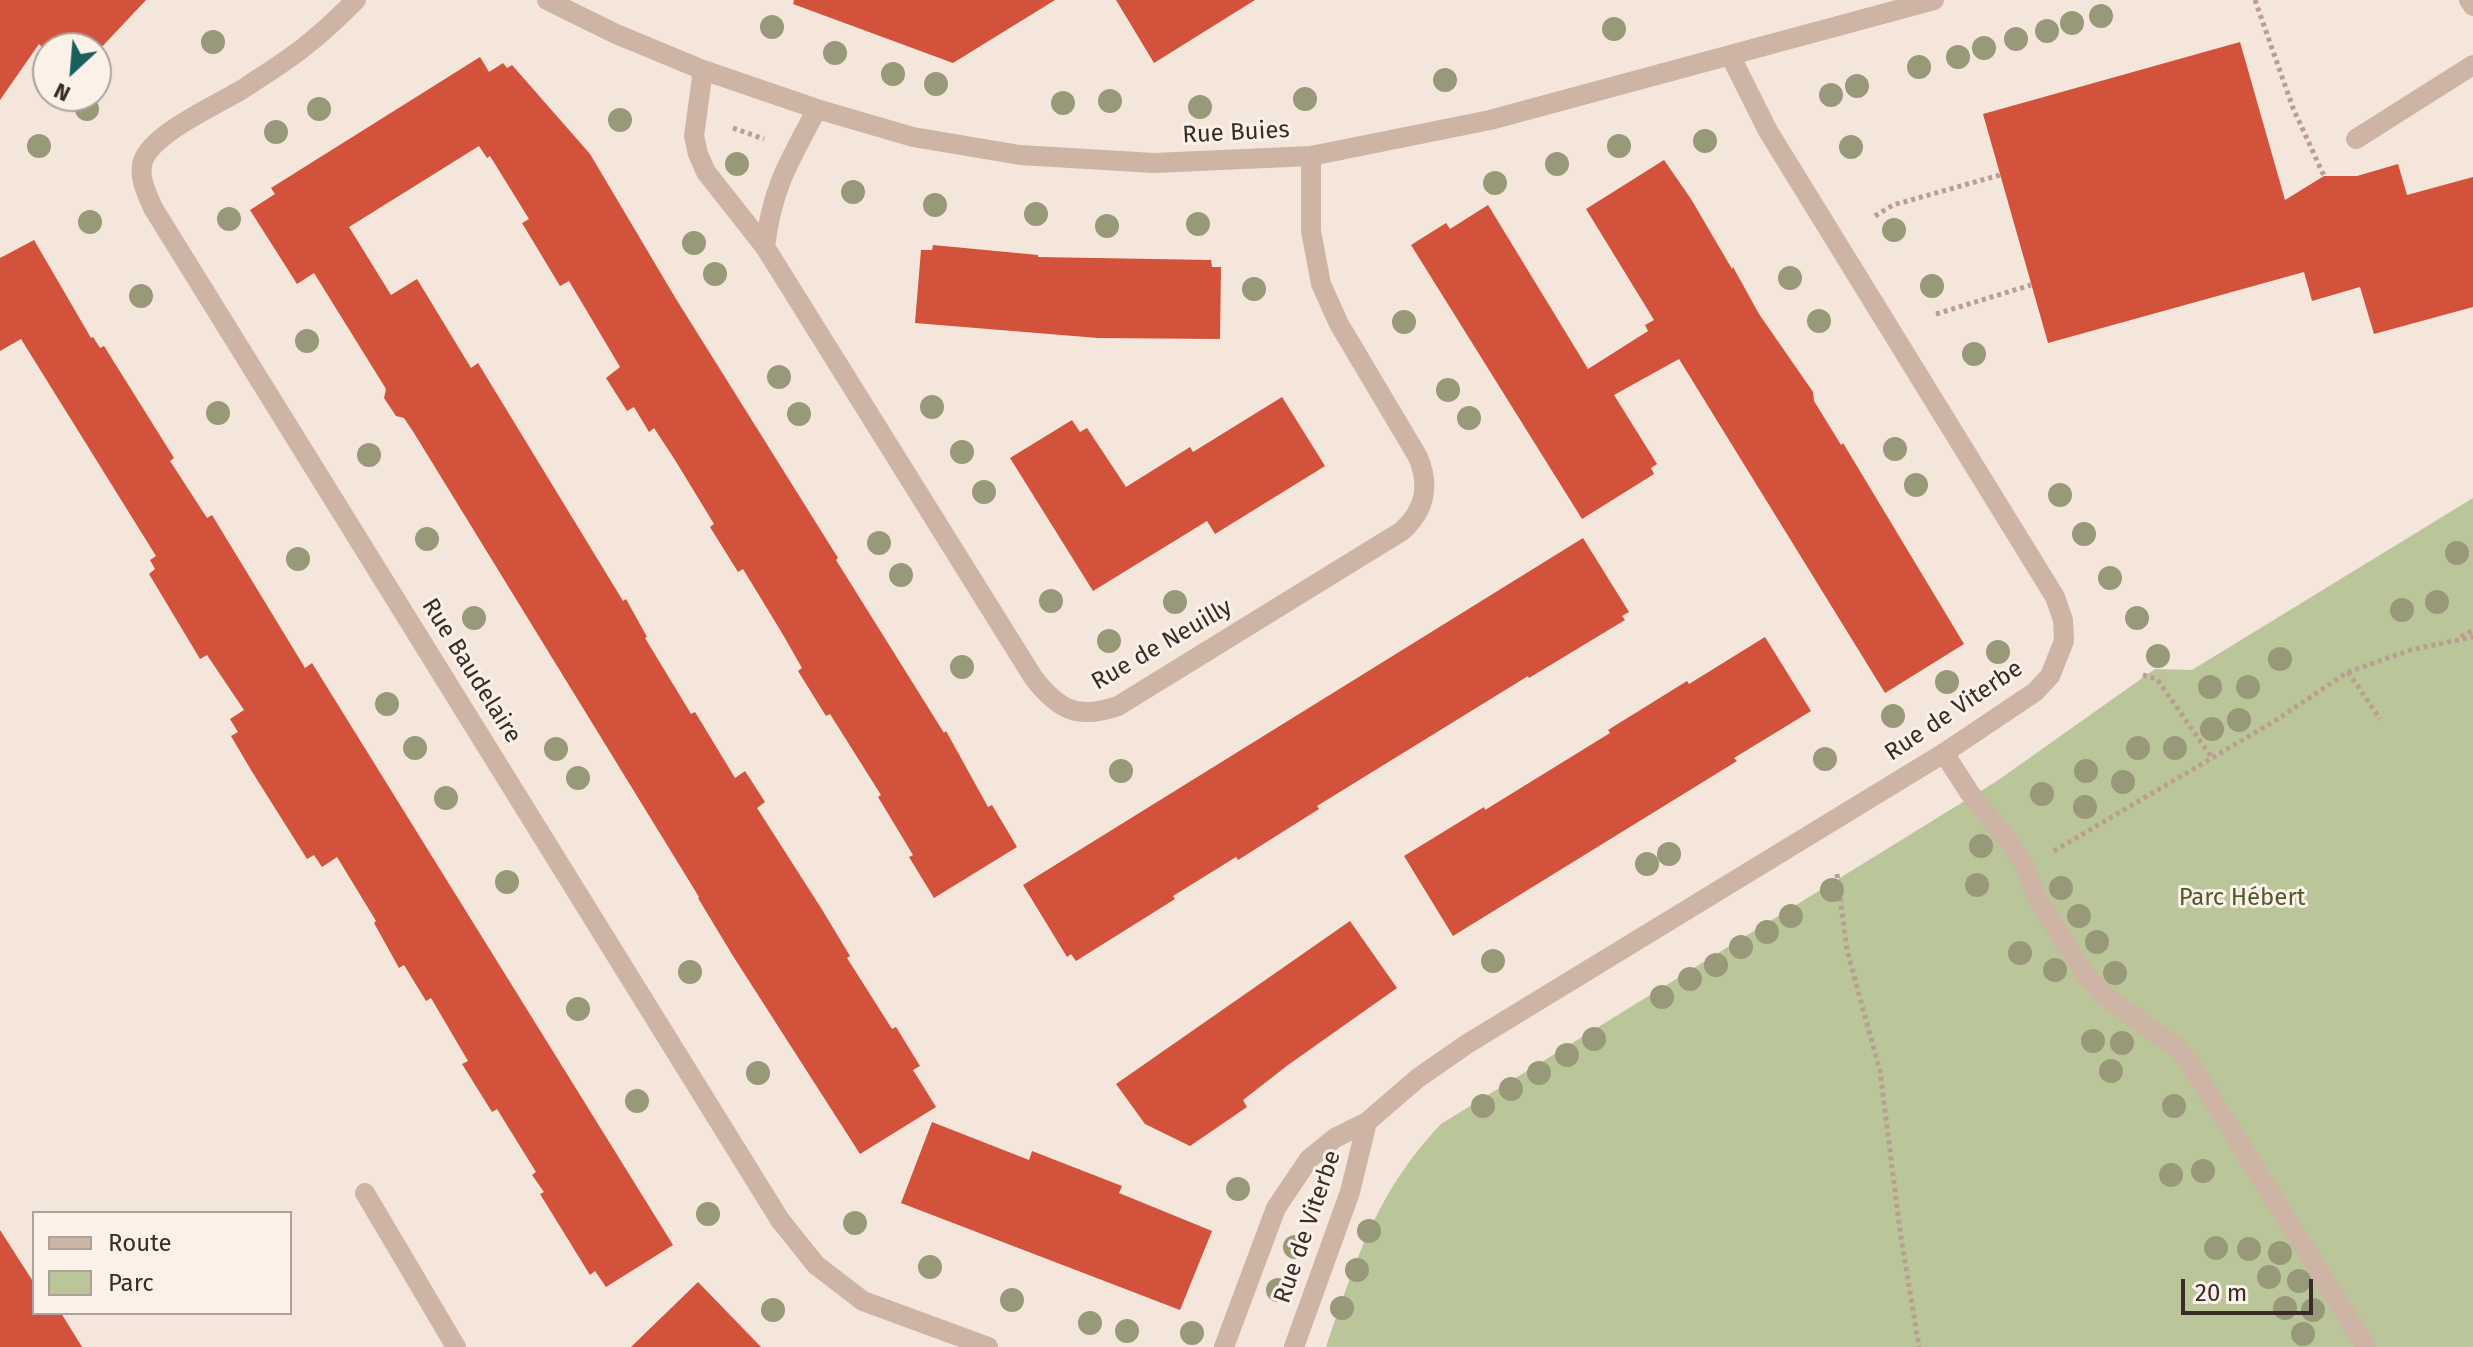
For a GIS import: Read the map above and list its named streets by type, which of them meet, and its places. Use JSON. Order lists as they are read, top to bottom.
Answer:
{
  "streets": {
    "street": [
      "Rue Buies",
      "Rue de Neuilly",
      "Rue Baudelaire",
      "Rue de Viterbe"
    ]
  },
  "crossings": [
    ["Rue Buies", "Rue de Neuilly"],
    ["Rue Buies", "Rue de Viterbe"]
  ],
  "parks": ["Parc Hébert"],
  "legend": ["Route", "Parc"],
  "scale_bar": "20 m",
  "north": "bottom left"
}
